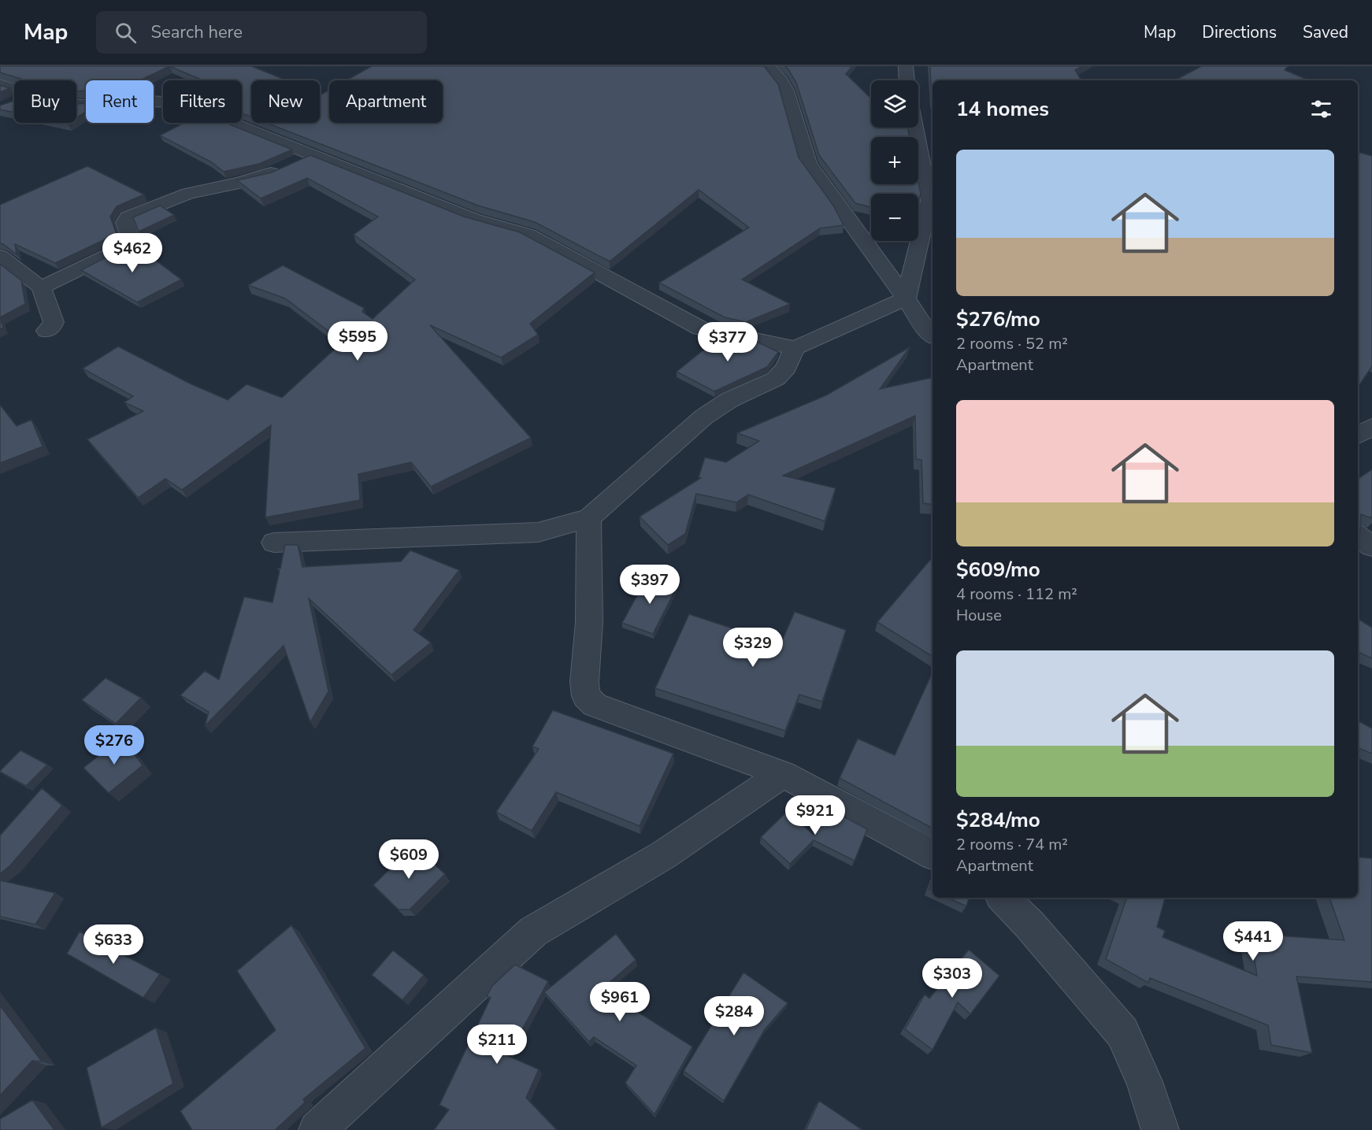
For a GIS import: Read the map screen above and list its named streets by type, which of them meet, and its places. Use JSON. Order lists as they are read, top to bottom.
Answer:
{
  "page": {
    "header": "Map",
    "search": "Search here",
    "nav": ["Map", "Directions", "Saved"],
    "map_buttons": ["+", "−"],
    "chip": [
      "Buy",
      "Rent",
      "Filters",
      "New",
      "Apartment"
    ],
    "heading": "14 homes",
    "list": [
      {
        "name": "$276/mo",
        "note": "2 rooms · 52 m² · Apartment"
      },
      {
        "name": "$609/mo",
        "note": "4 rooms · 112 m² · House"
      },
      {
        "name": "$284/mo",
        "note": "2 rooms · 74 m² · Apartment"
      }
    ],
    "price": [
      "$462",
      "$595",
      "$377",
      "$397",
      "$329",
      "$276",
      "$921",
      "$609",
      "$441",
      "$633",
      "$303",
      "$961",
      "$284",
      "$211"
    ]
  }
}
